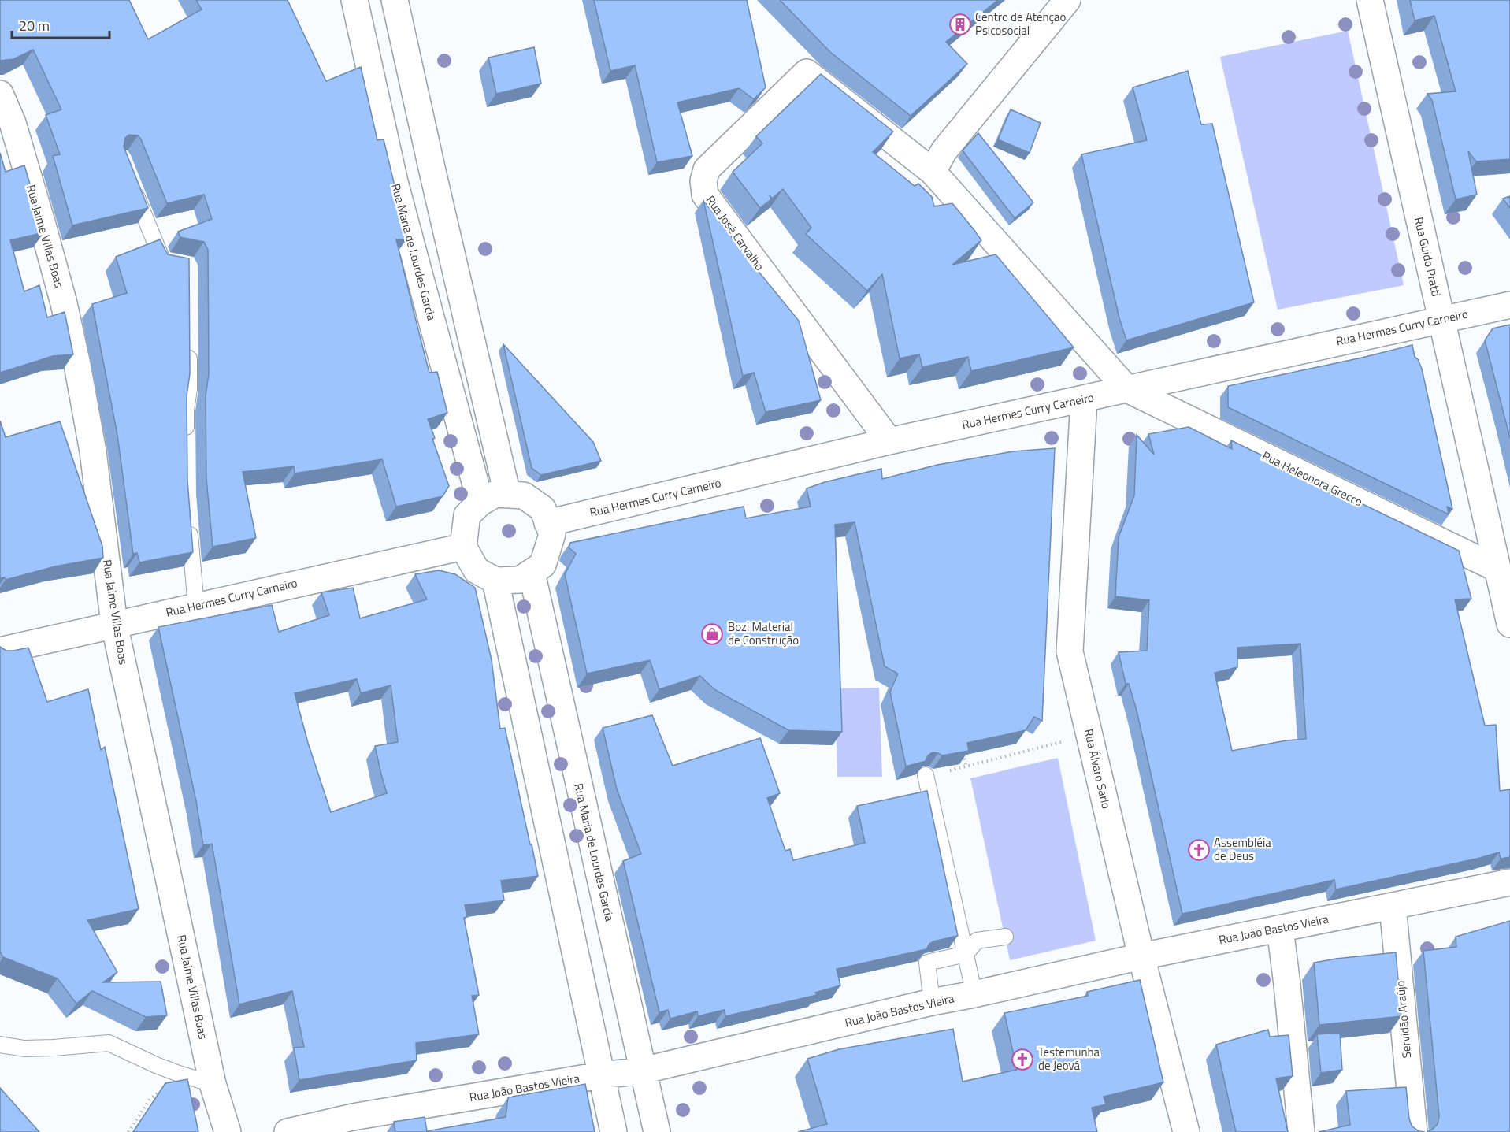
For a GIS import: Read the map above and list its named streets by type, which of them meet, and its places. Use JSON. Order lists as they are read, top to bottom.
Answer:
{
  "streets": {
    "street": [
      "Rua José Carvalho",
      "Rua Jaime Villas Boas",
      "Rua Maria de Lourdes Garcia",
      "Rua Guido Pratti",
      "Rua Hermes Curry Carneiro",
      "Rua Heleonora Grecco",
      "Rua Álvaro Sarlo",
      "Rua João Bastos Vieira",
      "Servidão Araújo"
    ]
  },
  "crossings": [
    ["Rua José Carvalho", "Rua Hermes Curry Carneiro"],
    ["Rua José Carvalho", "Rua Heleonora Grecco"],
    ["Rua Jaime Villas Boas", "Rua Hermes Curry Carneiro"],
    ["Rua Maria de Lourdes Garcia", "Rua Hermes Curry Carneiro"],
    ["Rua Maria de Lourdes Garcia", "Rua João Bastos Vieira"],
    ["Rua Guido Pratti", "Rua Hermes Curry Carneiro"],
    ["Rua Guido Pratti", "Rua Heleonora Grecco"],
    ["Rua Hermes Curry Carneiro", "Rua Heleonora Grecco"],
    ["Rua Hermes Curry Carneiro", "Rua Álvaro Sarlo"],
    ["Rua Álvaro Sarlo", "Rua João Bastos Vieira"],
    ["Rua João Bastos Vieira", "Servidão Araújo"]
  ],
  "places": {
    "building": ["Centro de Atenção Psicosocial"],
    "shop": ["Bozi Material de Construção"],
    "church": ["Assembléia de Deus", "Testemunha de Jeová"]
  },
  "scale_bar": "20 m"
}
